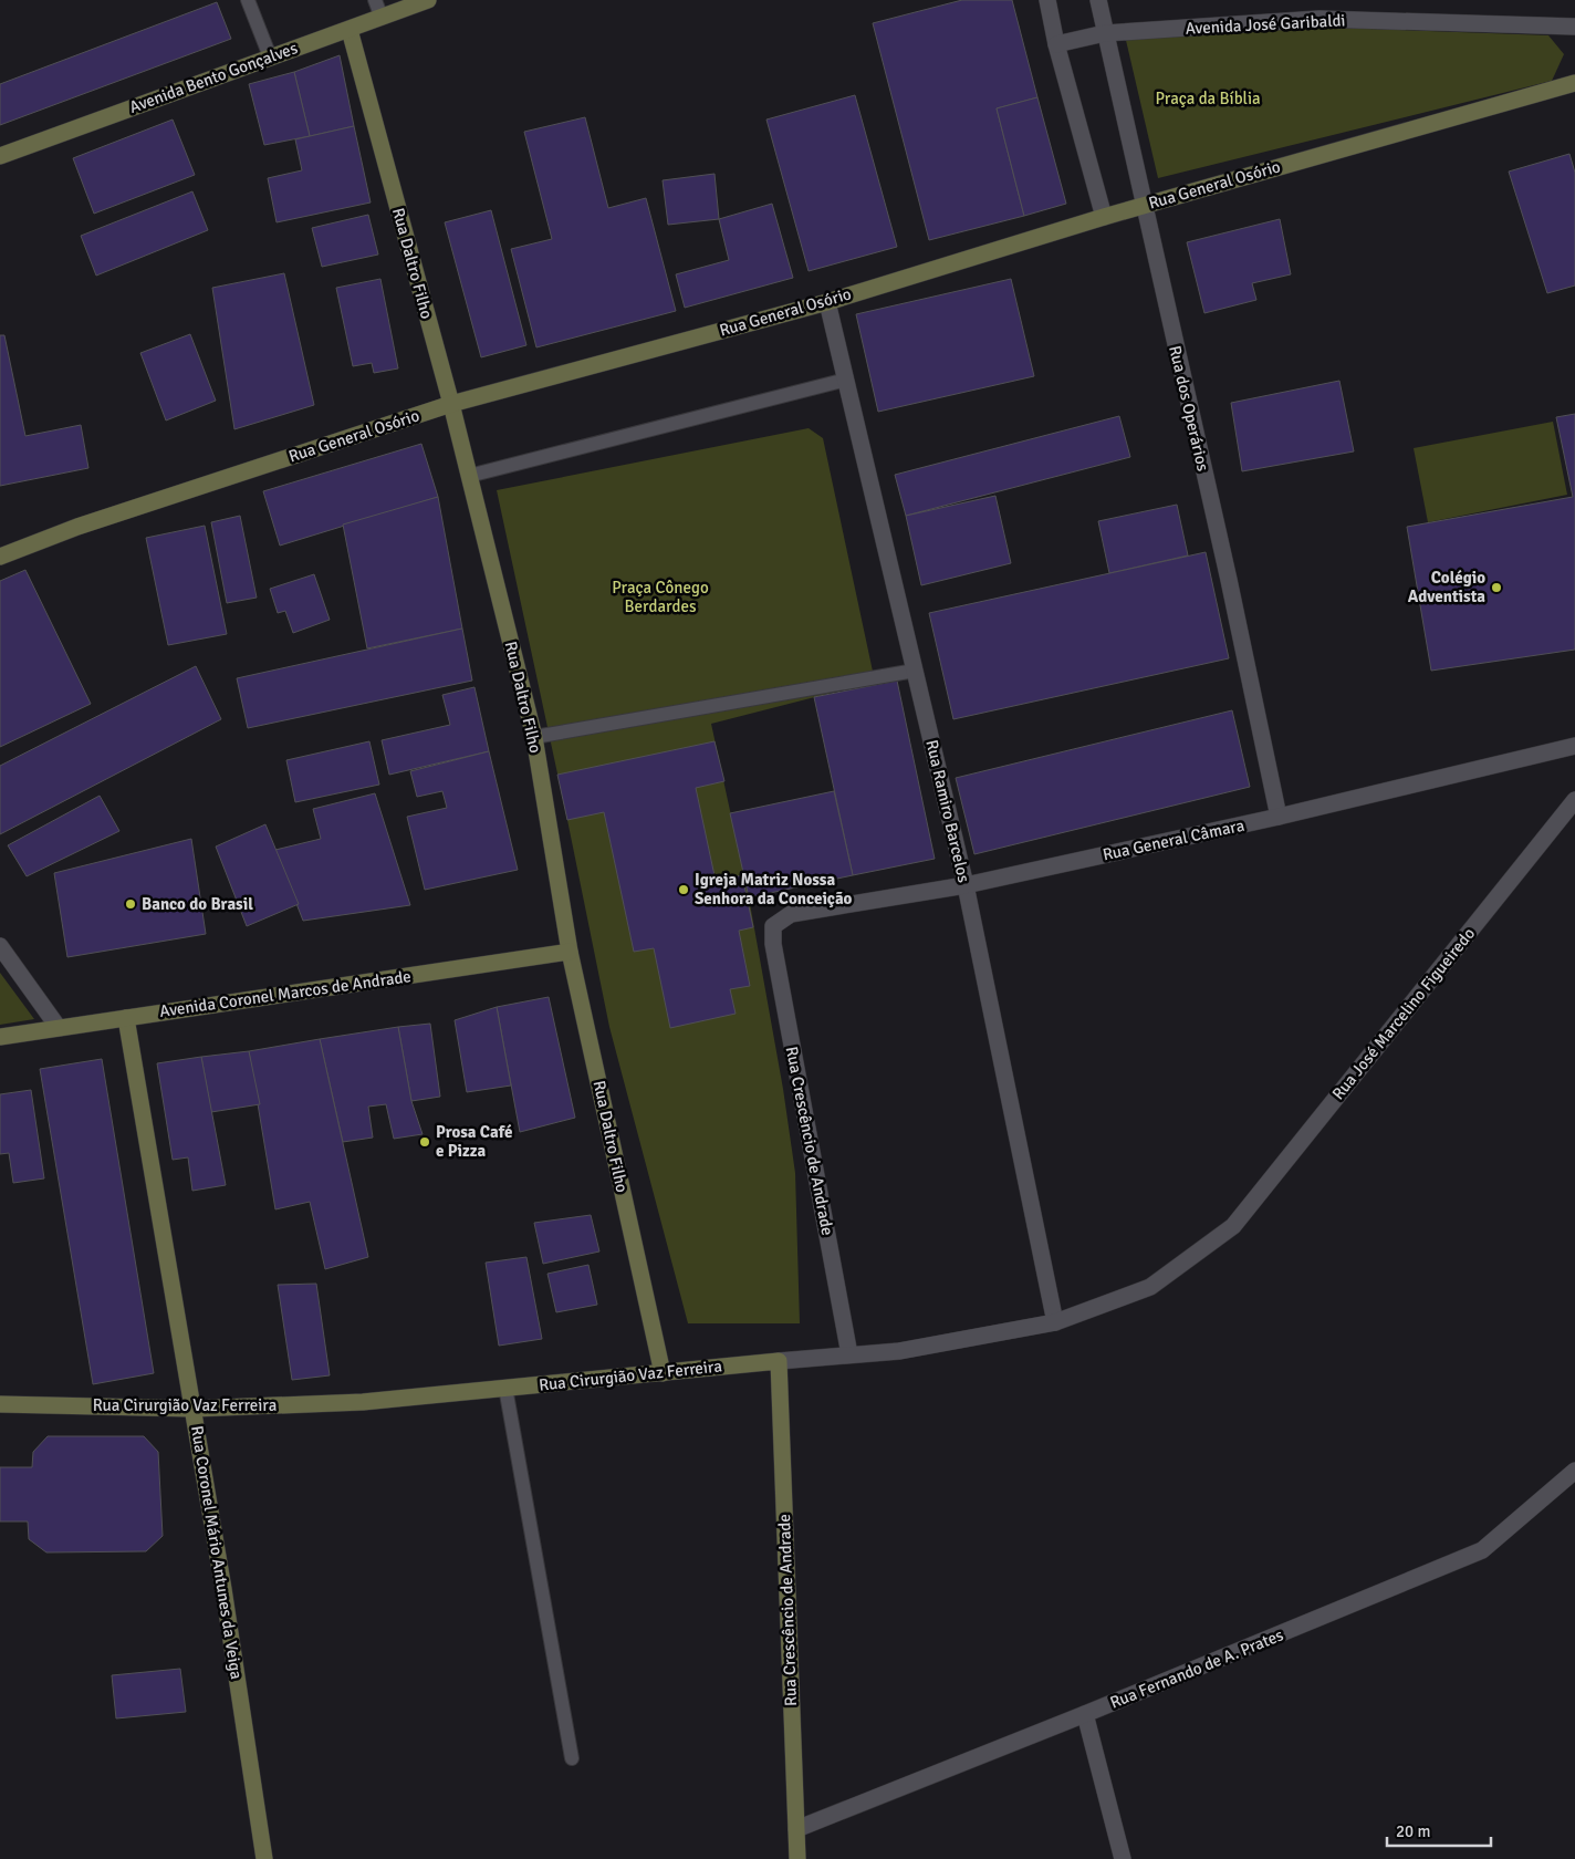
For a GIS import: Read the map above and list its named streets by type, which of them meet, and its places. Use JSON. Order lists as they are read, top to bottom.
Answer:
{
  "streets": {
    "street": [
      "Avenida José Garibaldi",
      "Avenida Bento Gonçalves",
      "Rua General Osório",
      "Rua Daltro Filho",
      "Rua dos Operários",
      "Rua Ramiro Barcelos",
      "Rua General Câmara",
      "Avenida Coronel Marcos de Andrade",
      "Rua José Marcelino Figueiredo",
      "Rua Crescêncio de Andrade",
      "Rua Cirurgião Vaz Ferreira",
      "Rua Coronel Mário Antunes da Veiga",
      "Rua Fernando de A. Prates"
    ]
  },
  "crossings": [
    ["Avenida José Garibaldi", "Rua dos Operários"],
    ["Avenida Bento Gonçalves", "Rua Daltro Filho"],
    ["Rua General Osório", "Rua Daltro Filho"],
    ["Rua General Osório", "Rua dos Operários"],
    ["Rua General Osório", "Rua Ramiro Barcelos"],
    ["Rua Daltro Filho", "Avenida Coronel Marcos de Andrade"],
    ["Rua Daltro Filho", "Rua Cirurgião Vaz Ferreira"],
    ["Rua dos Operários", "Rua General Câmara"],
    ["Rua Ramiro Barcelos", "Rua General Câmara"],
    ["Rua Ramiro Barcelos", "Rua Cirurgião Vaz Ferreira"],
    ["Rua General Câmara", "Rua Crescêncio de Andrade"],
    ["Avenida Coronel Marcos de Andrade", "Rua Coronel Mário Antunes da Veiga"],
    ["Rua José Marcelino Figueiredo", "Rua Cirurgião Vaz Ferreira"],
    ["Rua Crescêncio de Andrade", "Rua Cirurgião Vaz Ferreira"],
    ["Rua Crescêncio de Andrade", "Rua Fernando de A. Prates"],
    ["Rua Cirurgião Vaz Ferreira", "Rua Coronel Mário Antunes da Veiga"]
  ],
  "parks": ["Praça da Bíblia", "Praça Cônego Berdardes"],
  "places": [
    "Colégio Adventista",
    "Igreja Matriz Nossa Senhora da Conceição",
    "Banco do Brasil",
    "Prosa Café e Pizza"
  ],
  "scale_bar": "20 m"
}
